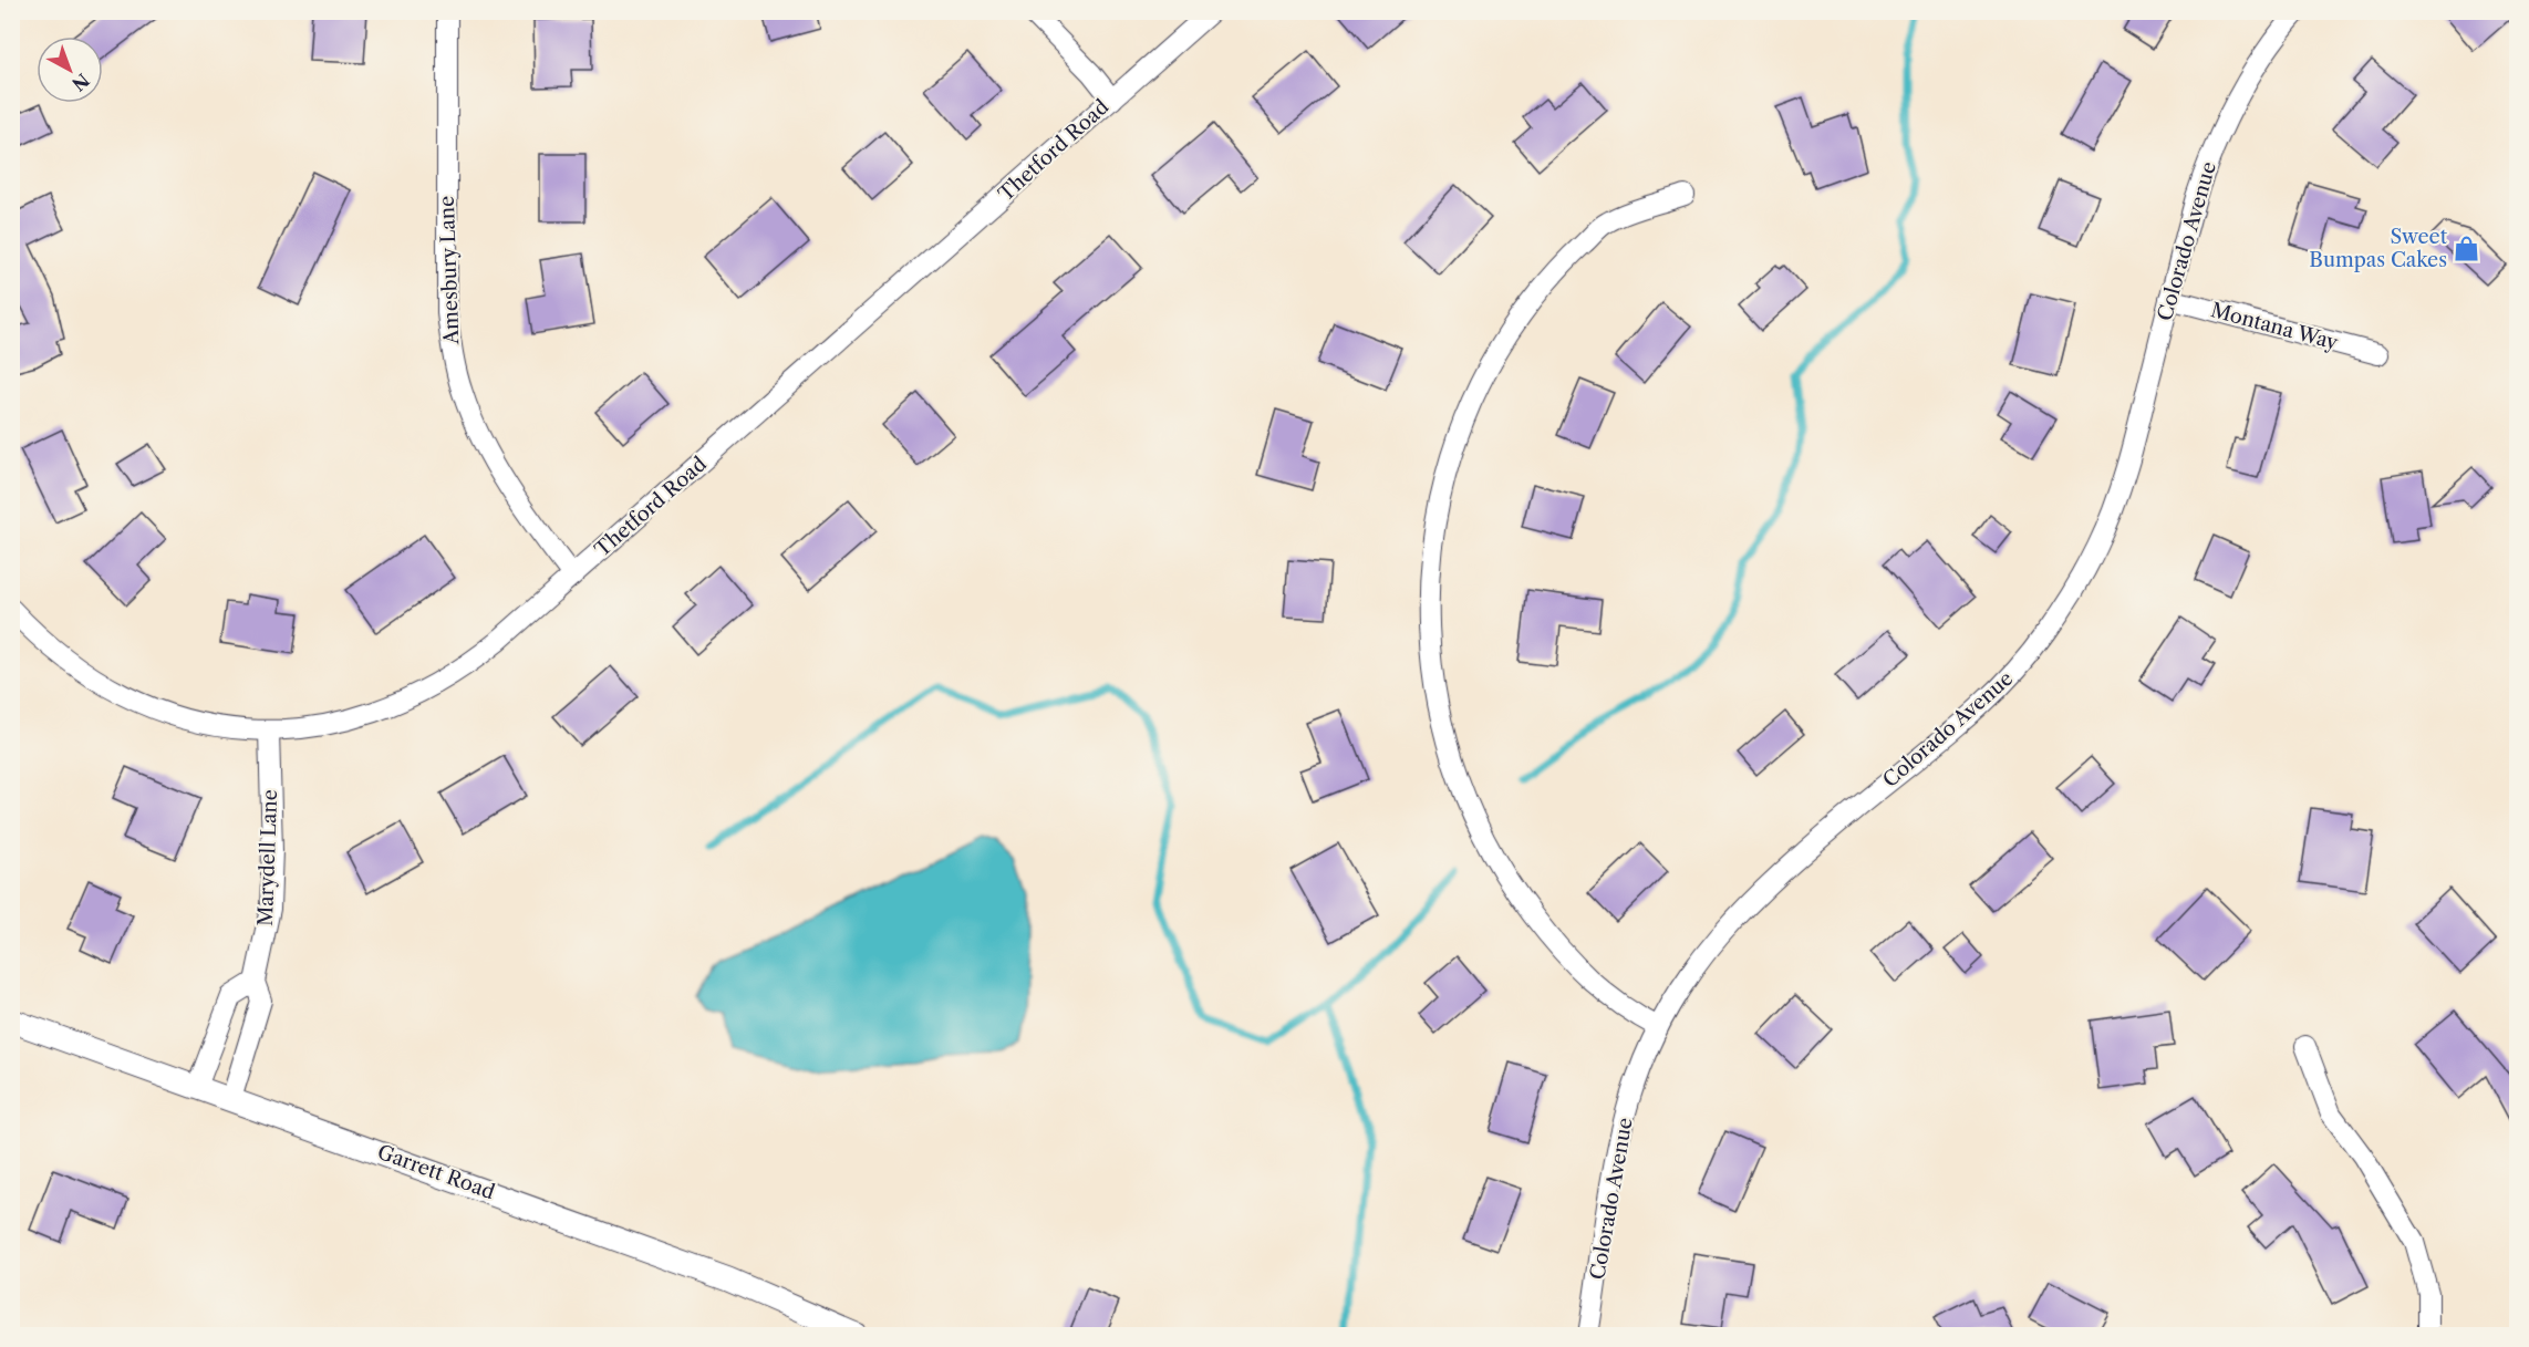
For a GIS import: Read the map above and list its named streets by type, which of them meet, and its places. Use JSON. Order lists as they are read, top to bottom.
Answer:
{
  "streets": {
    "street": [
      "Thetford Road",
      "Colorado Avenue",
      "Amesbury Lane",
      "Montana Way",
      "Marydell Lane",
      "Garrett Road"
    ]
  },
  "crossings": [
    ["Thetford Road", "Amesbury Lane"],
    ["Thetford Road", "Marydell Lane"],
    ["Colorado Avenue", "Montana Way"],
    ["Marydell Lane", "Garrett Road"]
  ],
  "places": {
    "shop": ["Sweet Bumpas Cakes"]
  },
  "north": "bottom right"
}
